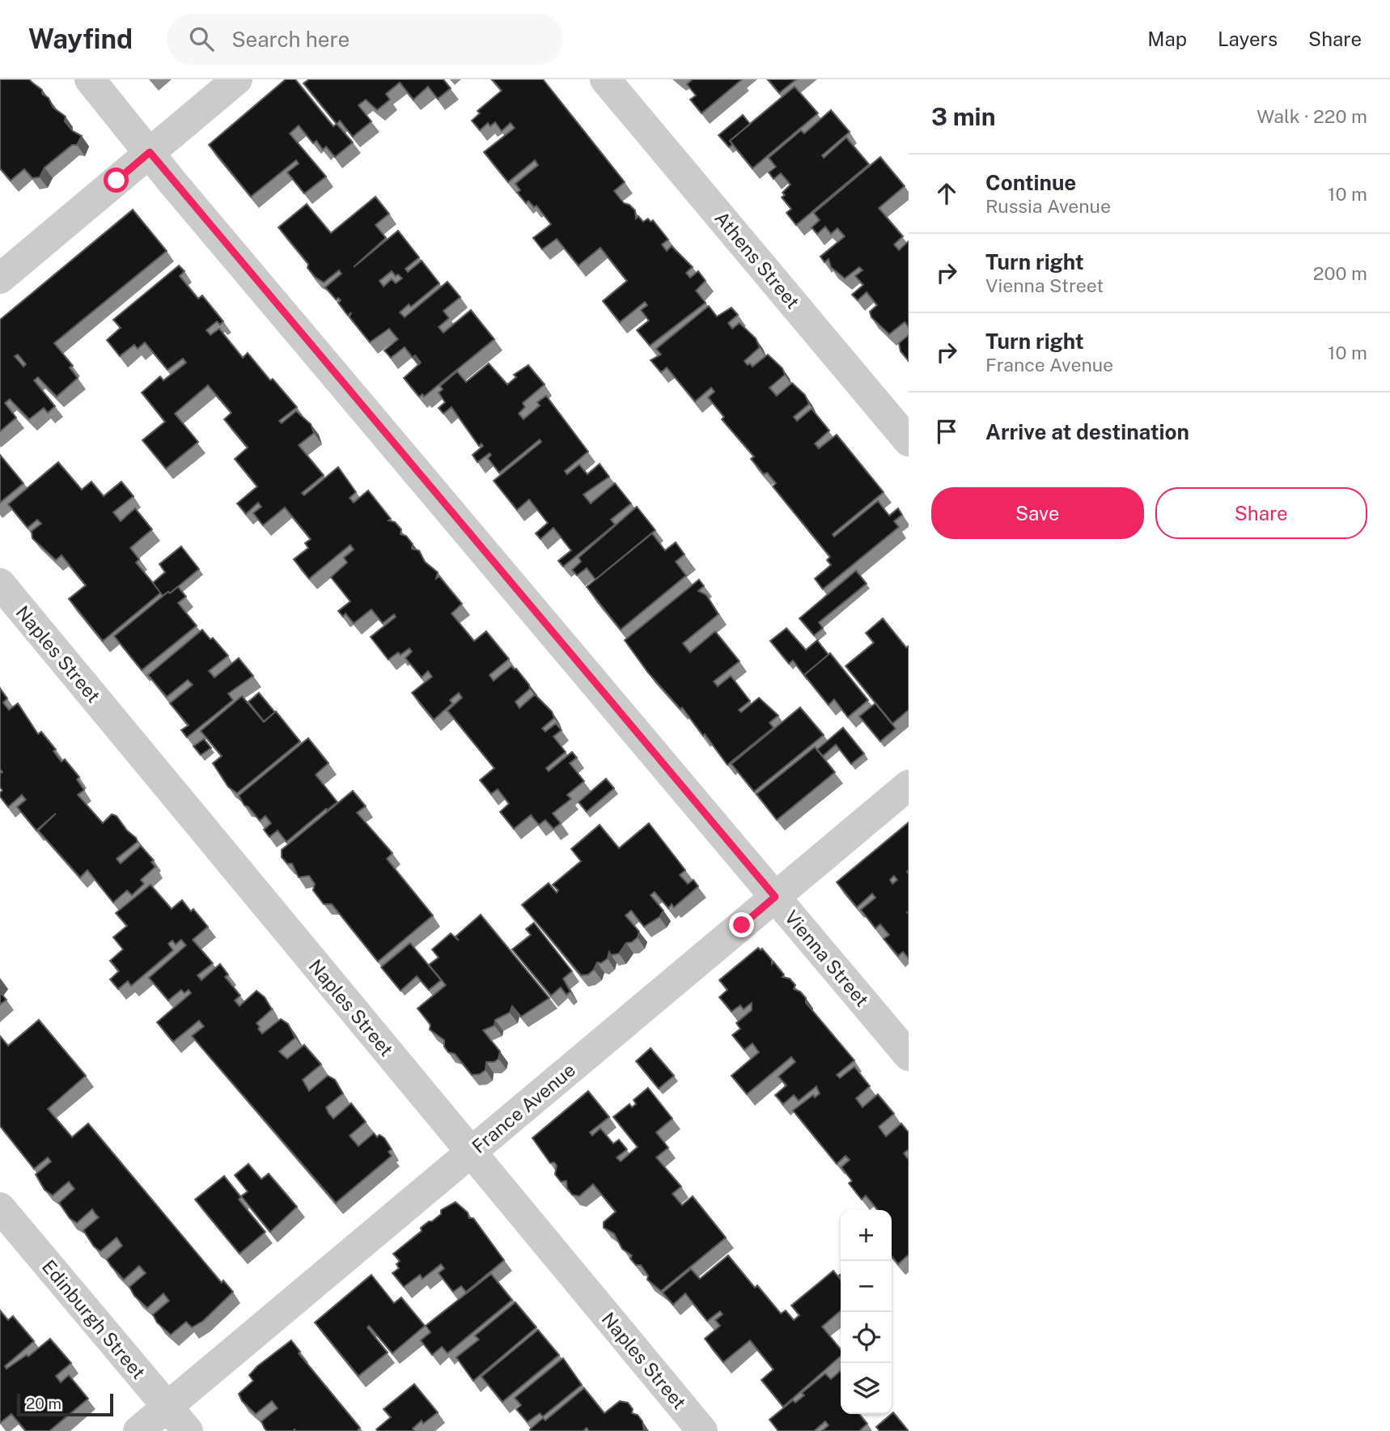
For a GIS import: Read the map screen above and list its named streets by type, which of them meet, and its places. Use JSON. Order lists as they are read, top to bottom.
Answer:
{
  "streets": {
    "street": [
      "Athens Street",
      "Naples Street",
      "Vienna Street",
      "France Avenue",
      "Edinburgh Street"
    ]
  },
  "crossings": [
    ["Naples Street", "France Avenue"],
    ["Vienna Street", "France Avenue"],
    ["France Avenue", "Edinburgh Street"]
  ],
  "scale_bar": "20 m",
  "page": {
    "header": "Wayfind",
    "search": "Search here",
    "nav": ["Map", "Layers", "Share"],
    "heading": ["3 min", "Walk · 220 m"],
    "list": [
      ["Continue", "Russia Avenue", "10 m"],
      ["Turn right", "Vienna Street", "200 m"],
      ["Turn right", "France Avenue", "10 m"],
      "Arrive at destination"
    ],
    "buttons": ["Save", "Share"],
    "map_buttons": ["+", "−"],
    "scale": "20 m"
  }
}
